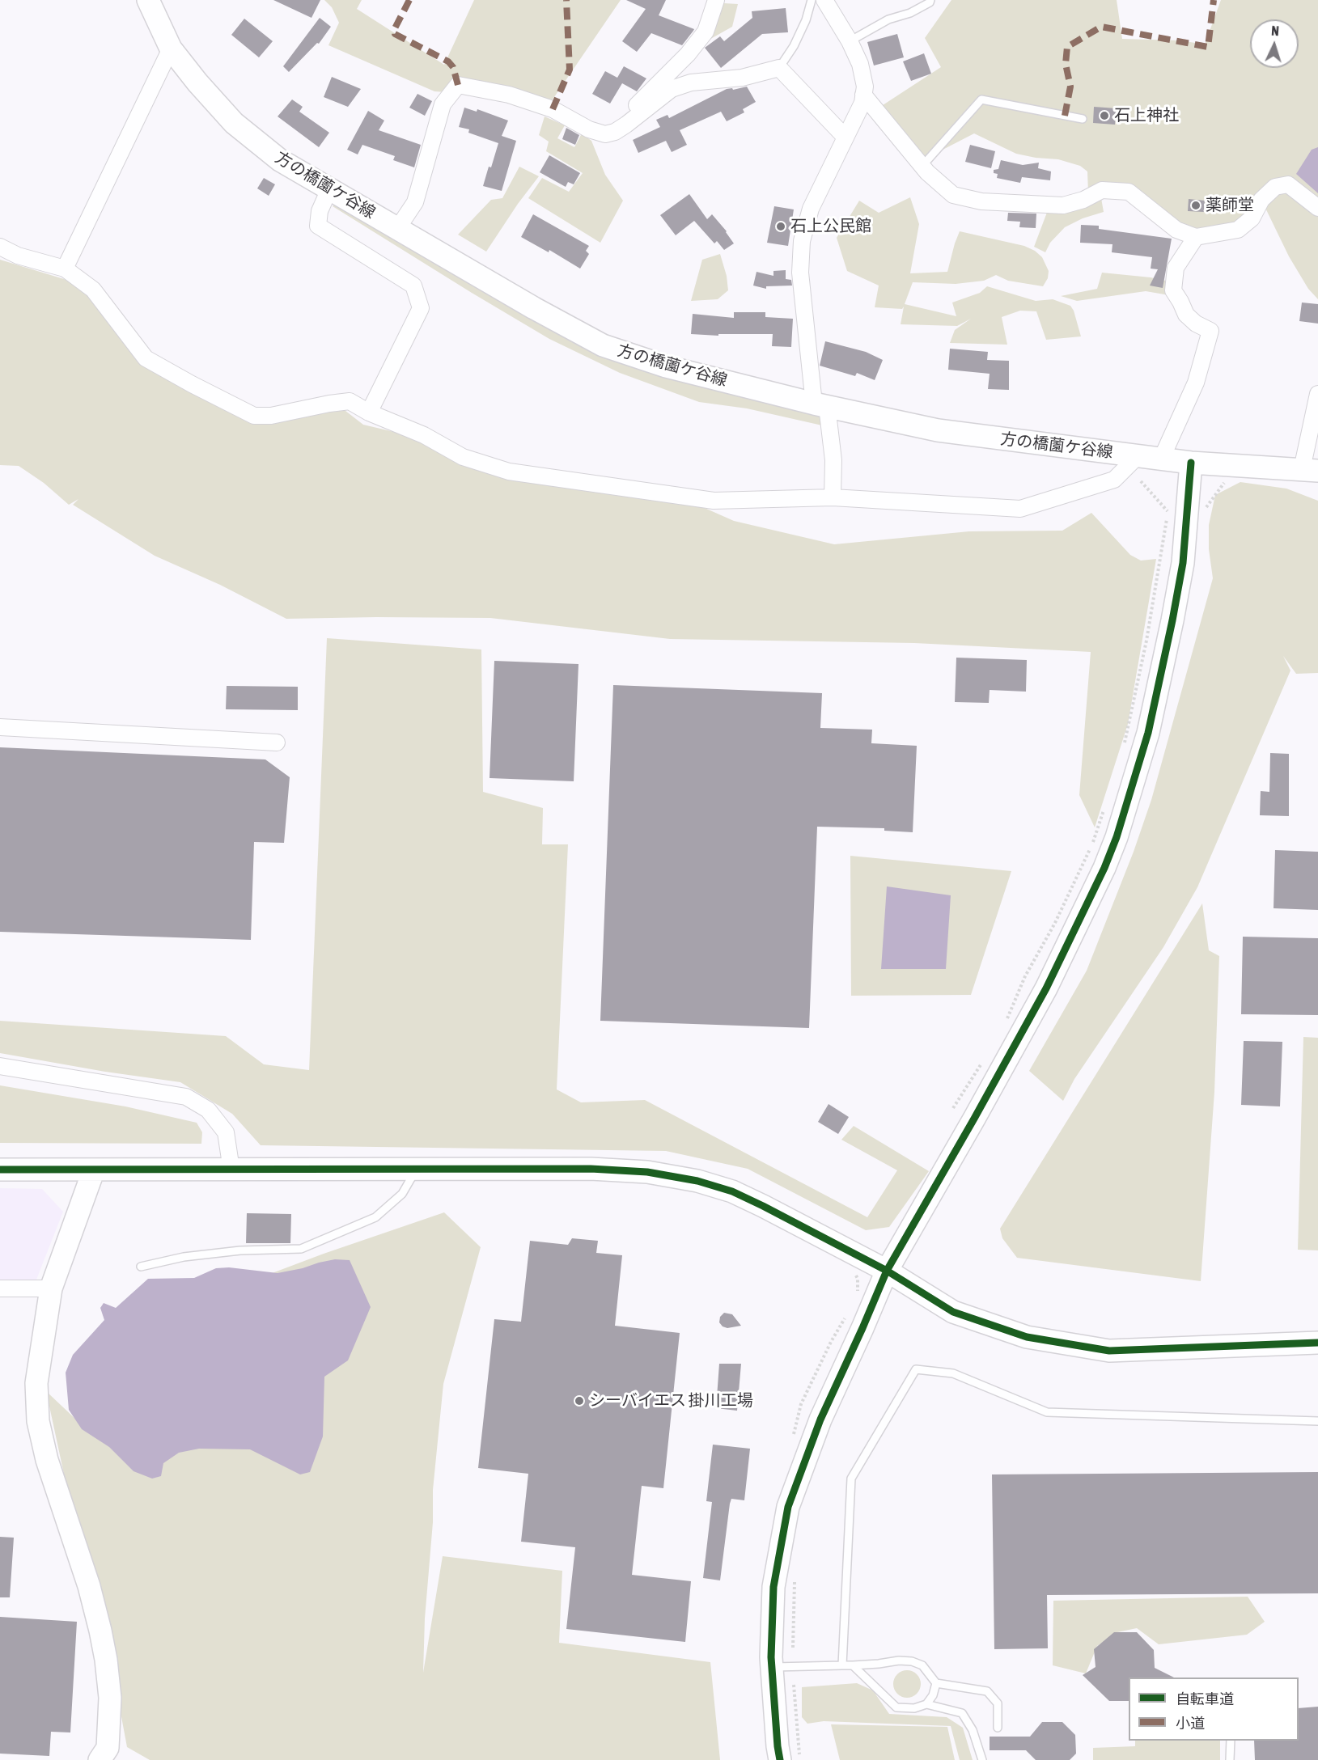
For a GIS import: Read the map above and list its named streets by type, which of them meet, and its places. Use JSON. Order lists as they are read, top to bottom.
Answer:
{
  "streets": {
    "street": ["方の橋薗ケ谷線"]
  },
  "places": [
    "石上神社",
    "薬師堂",
    "石上公民館",
    "シーバイエス 掛川工場"
  ],
  "legend": ["自転車道", "小道"],
  "north": "top"
}
